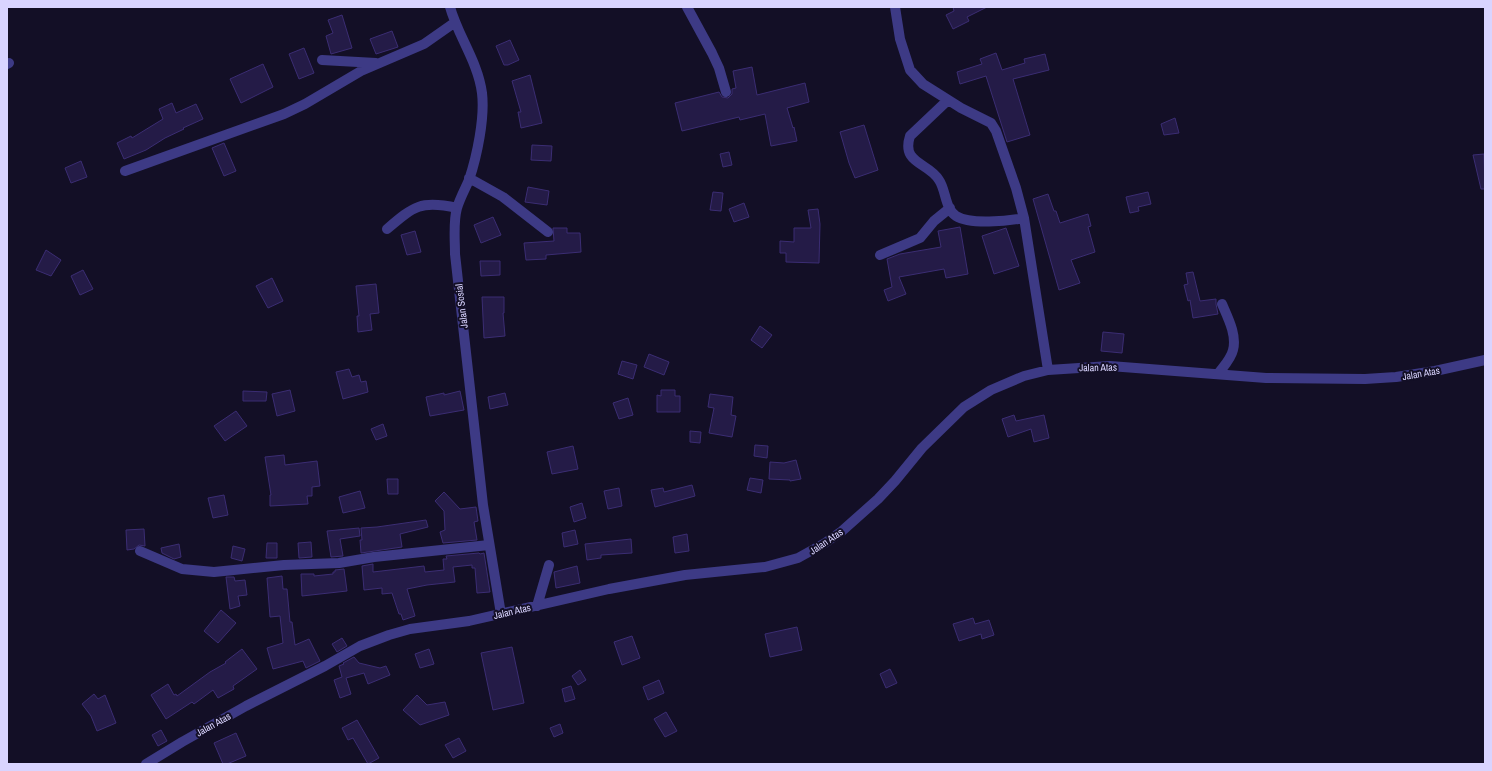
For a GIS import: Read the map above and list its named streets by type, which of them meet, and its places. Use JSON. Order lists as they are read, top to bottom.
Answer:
{
  "streets": {
    "street": ["Jalan Sosial", "Jalan Atas"]
  },
  "crossings": [
    ["Jalan Sosial", "Jalan Atas"]
  ]
}
